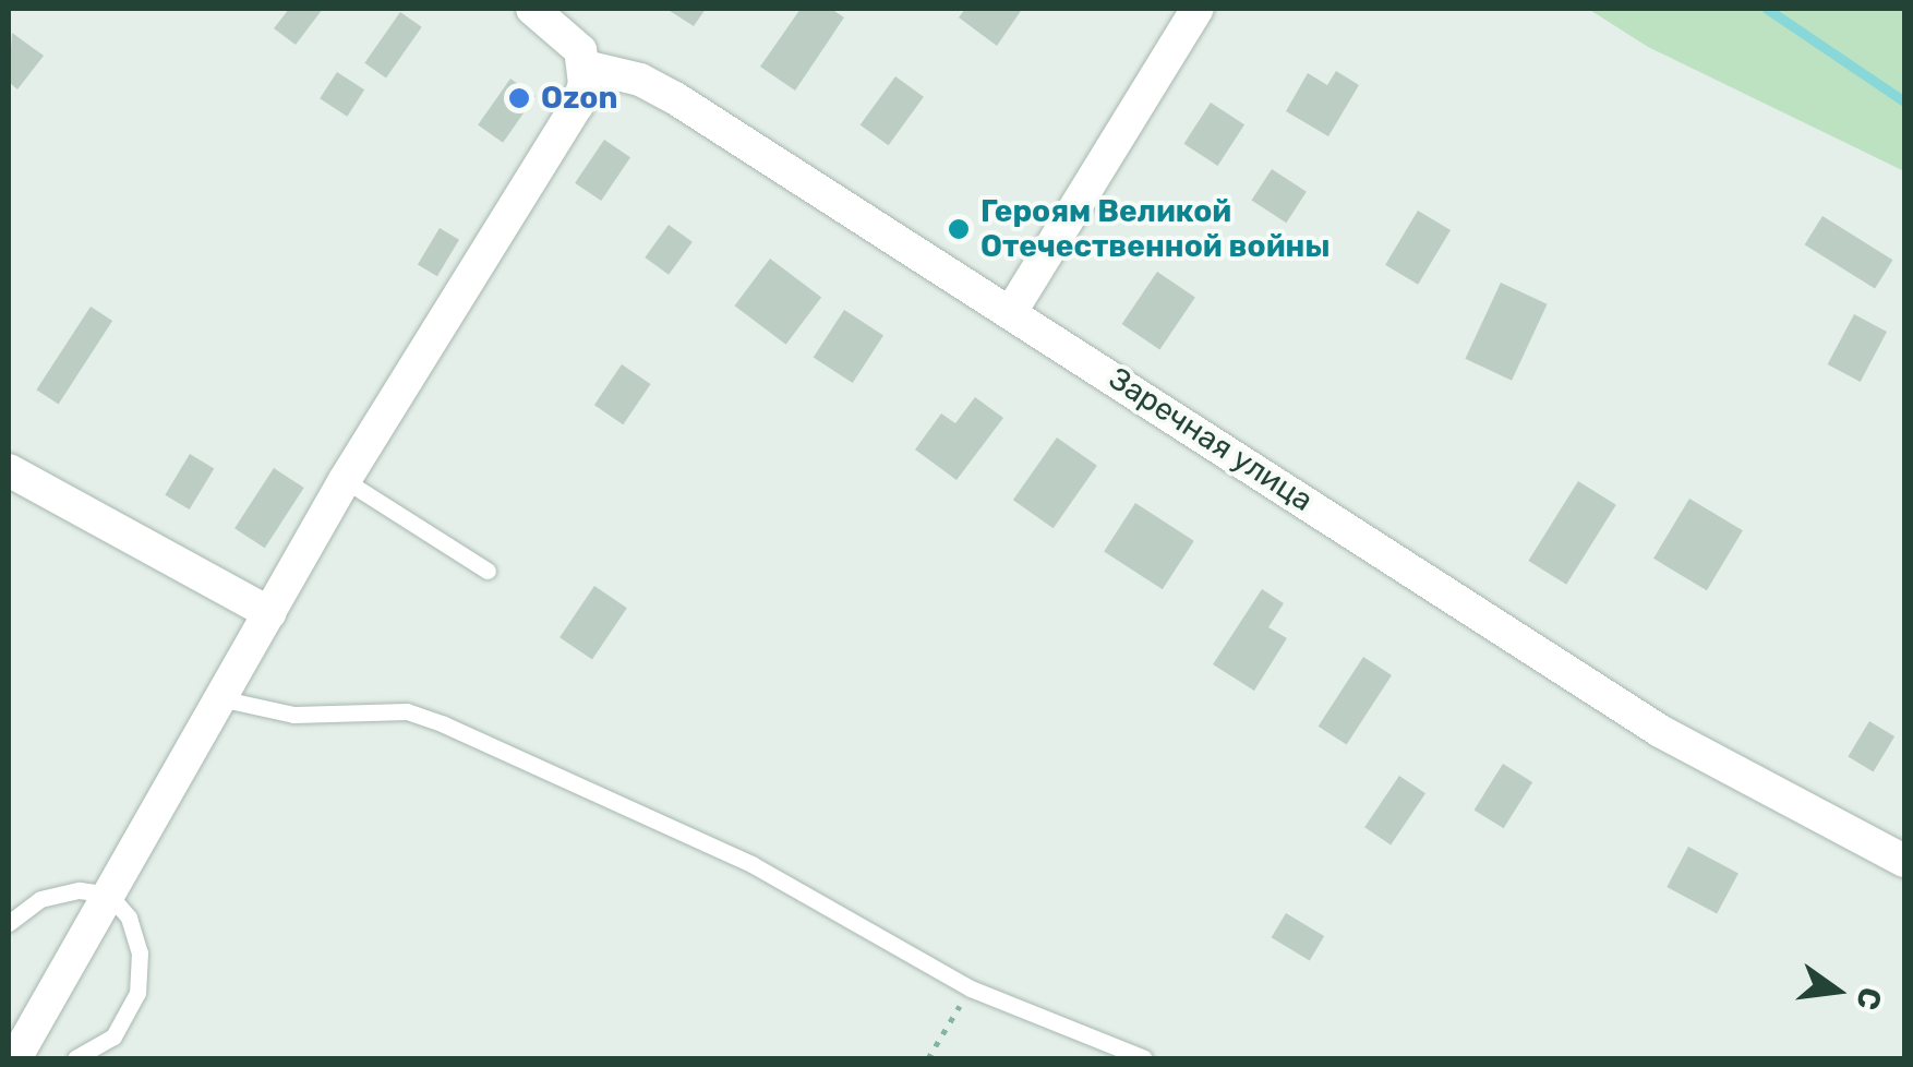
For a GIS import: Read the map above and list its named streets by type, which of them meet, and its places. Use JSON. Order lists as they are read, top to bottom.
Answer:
{
  "streets": {
    "street": ["Заречная улица"]
  },
  "places": ["Ozon", "Героям Великой Отечественной войны"],
  "north": "right"
}
